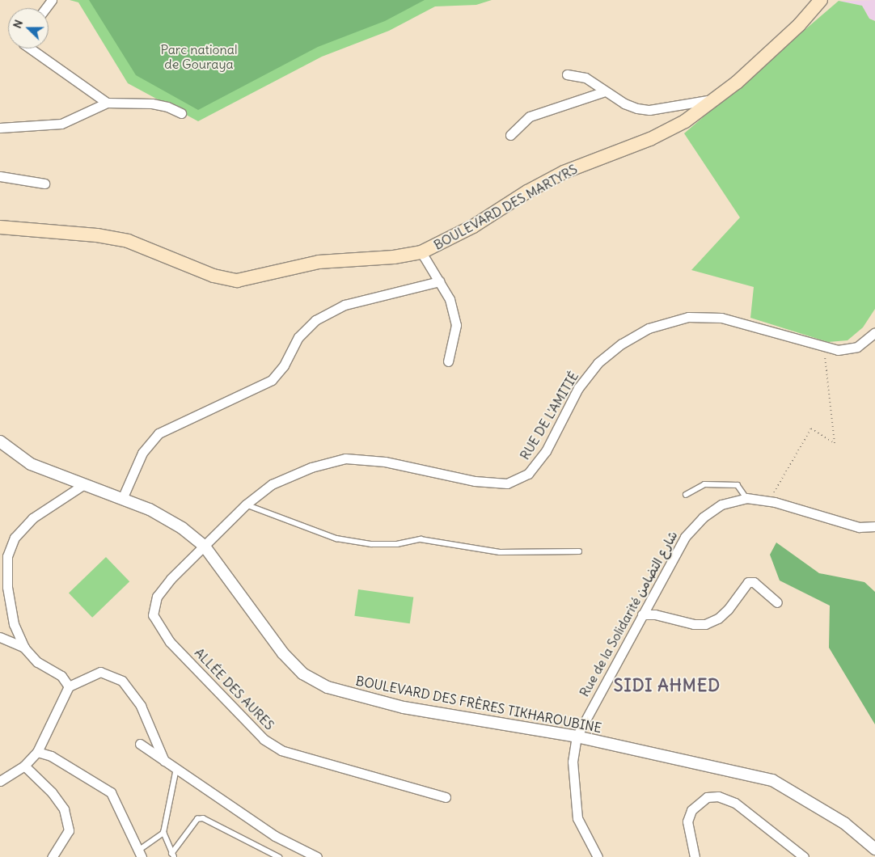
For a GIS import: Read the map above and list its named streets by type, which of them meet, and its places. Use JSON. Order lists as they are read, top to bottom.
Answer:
{
  "streets": {
    "main road": ["BOULEVARD DES MARTYRS"],
    "street": [
      "RUE DE L'AMITIÉ",
      "Rue de la Solidarité شارع التضامن",
      "ALLÉE DES AURES",
      "BOULEVARD DES FRÈRES TIKHAROUBINE"
    ]
  },
  "crossings": [
    ["RUE DE L'AMITIÉ", "ALLÉE DES AURES"],
    ["RUE DE L'AMITIÉ", "BOULEVARD DES FRÈRES TIKHAROUBINE"],
    ["Rue de la Solidarité شارع التضامن", "BOULEVARD DES FRÈRES TIKHAROUBINE"],
    ["ALLÉE DES AURES", "BOULEVARD DES FRÈRES TIKHAROUBINE"]
  ],
  "districts": ["SIDI AHMED"],
  "parks": ["Parc national de Gouraya"],
  "north": "left"
}
